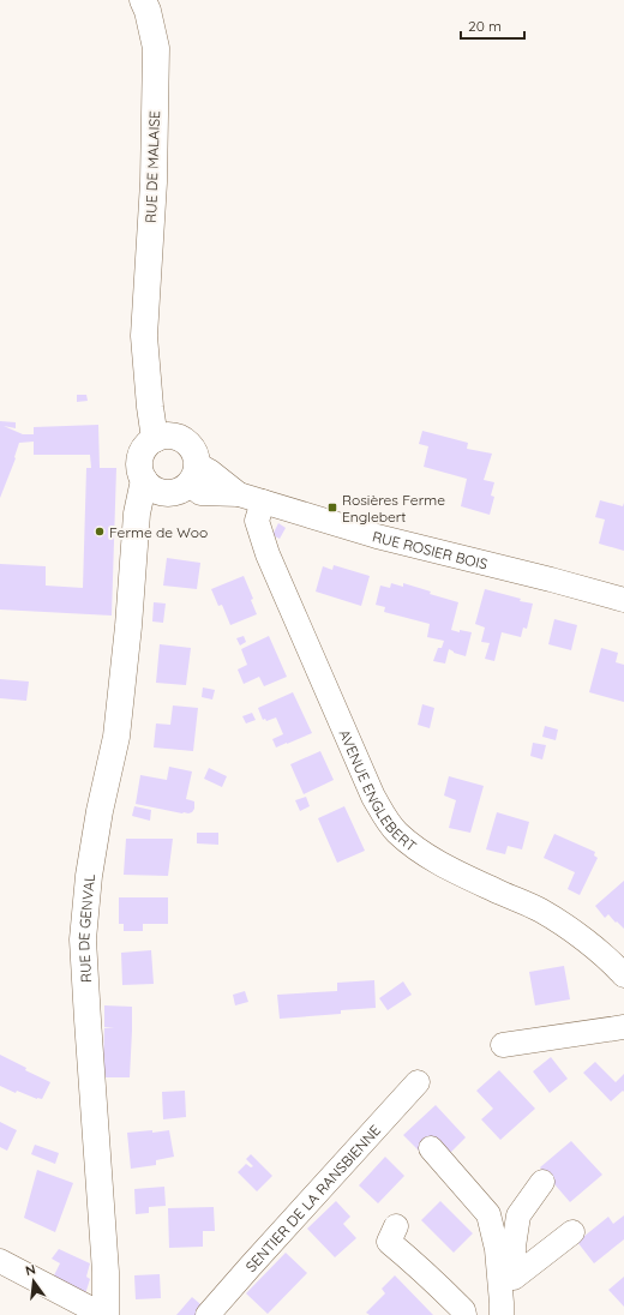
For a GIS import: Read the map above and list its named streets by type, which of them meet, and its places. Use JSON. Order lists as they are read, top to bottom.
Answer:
{
  "streets": {
    "street": [
      "RUE DE MALAISE",
      "RUE ROSIER BOIS",
      "AVENUE ENGLEBERT",
      "RUE DE GENVAL",
      "SENTIER DE LA RANSBIENNE"
    ]
  },
  "crossings": [
    ["RUE DE MALAISE", "RUE ROSIER BOIS"],
    ["RUE DE MALAISE", "RUE DE GENVAL"],
    ["RUE ROSIER BOIS", "AVENUE ENGLEBERT"],
    ["RUE ROSIER BOIS", "RUE DE GENVAL"]
  ],
  "places": {
    "transit": ["Rosières Ferme Englebert"],
    "other": ["Ferme de Woo"]
  },
  "scale_bar": "20 m",
  "north": "top"
}
